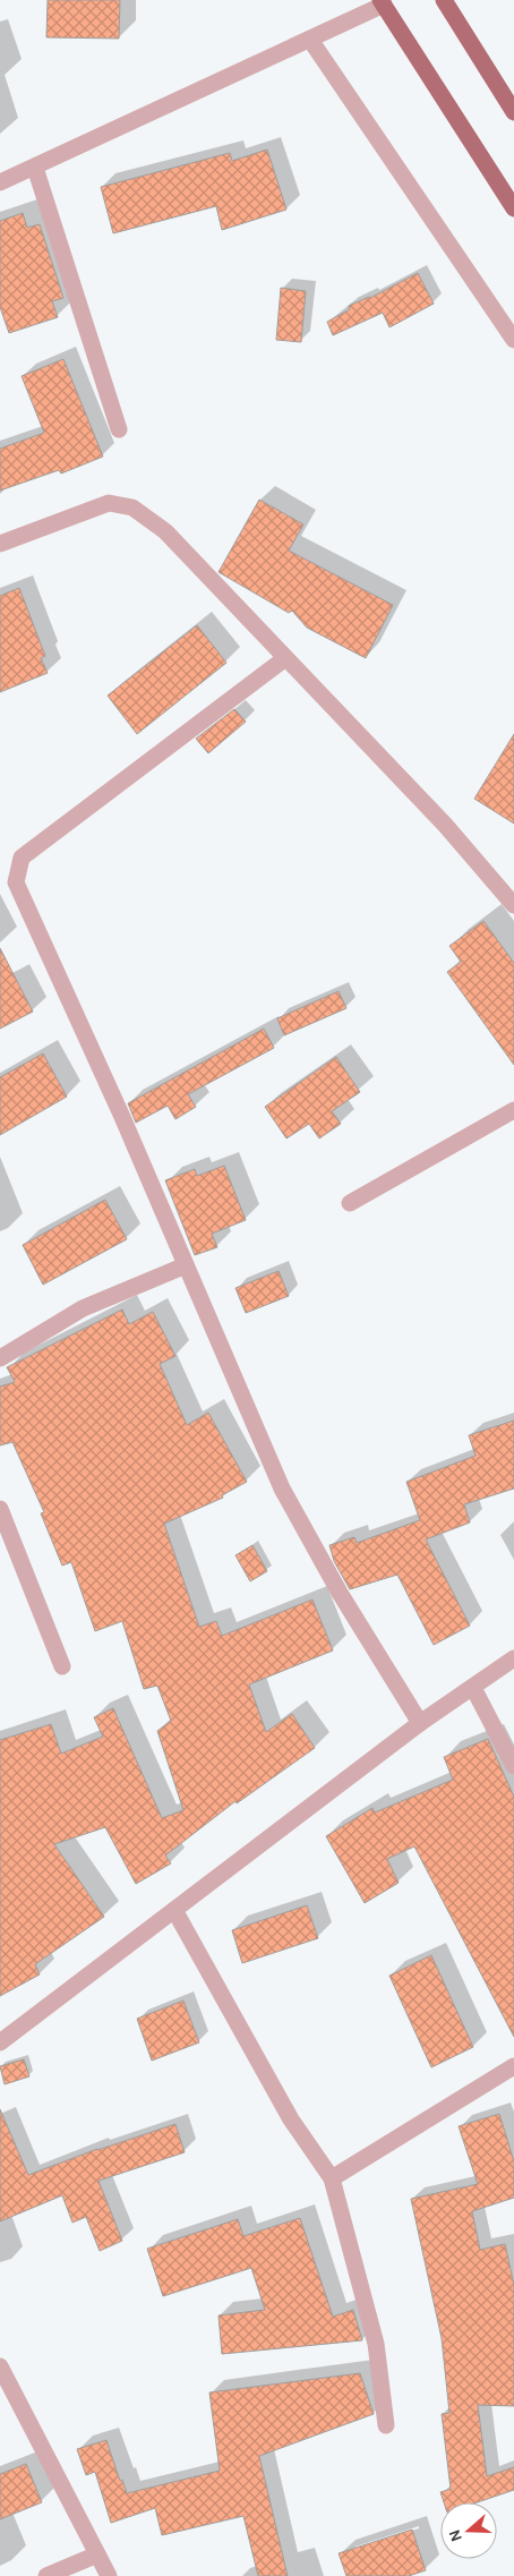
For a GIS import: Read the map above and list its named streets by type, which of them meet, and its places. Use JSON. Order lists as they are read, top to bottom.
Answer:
{
  "north": "left"
}
